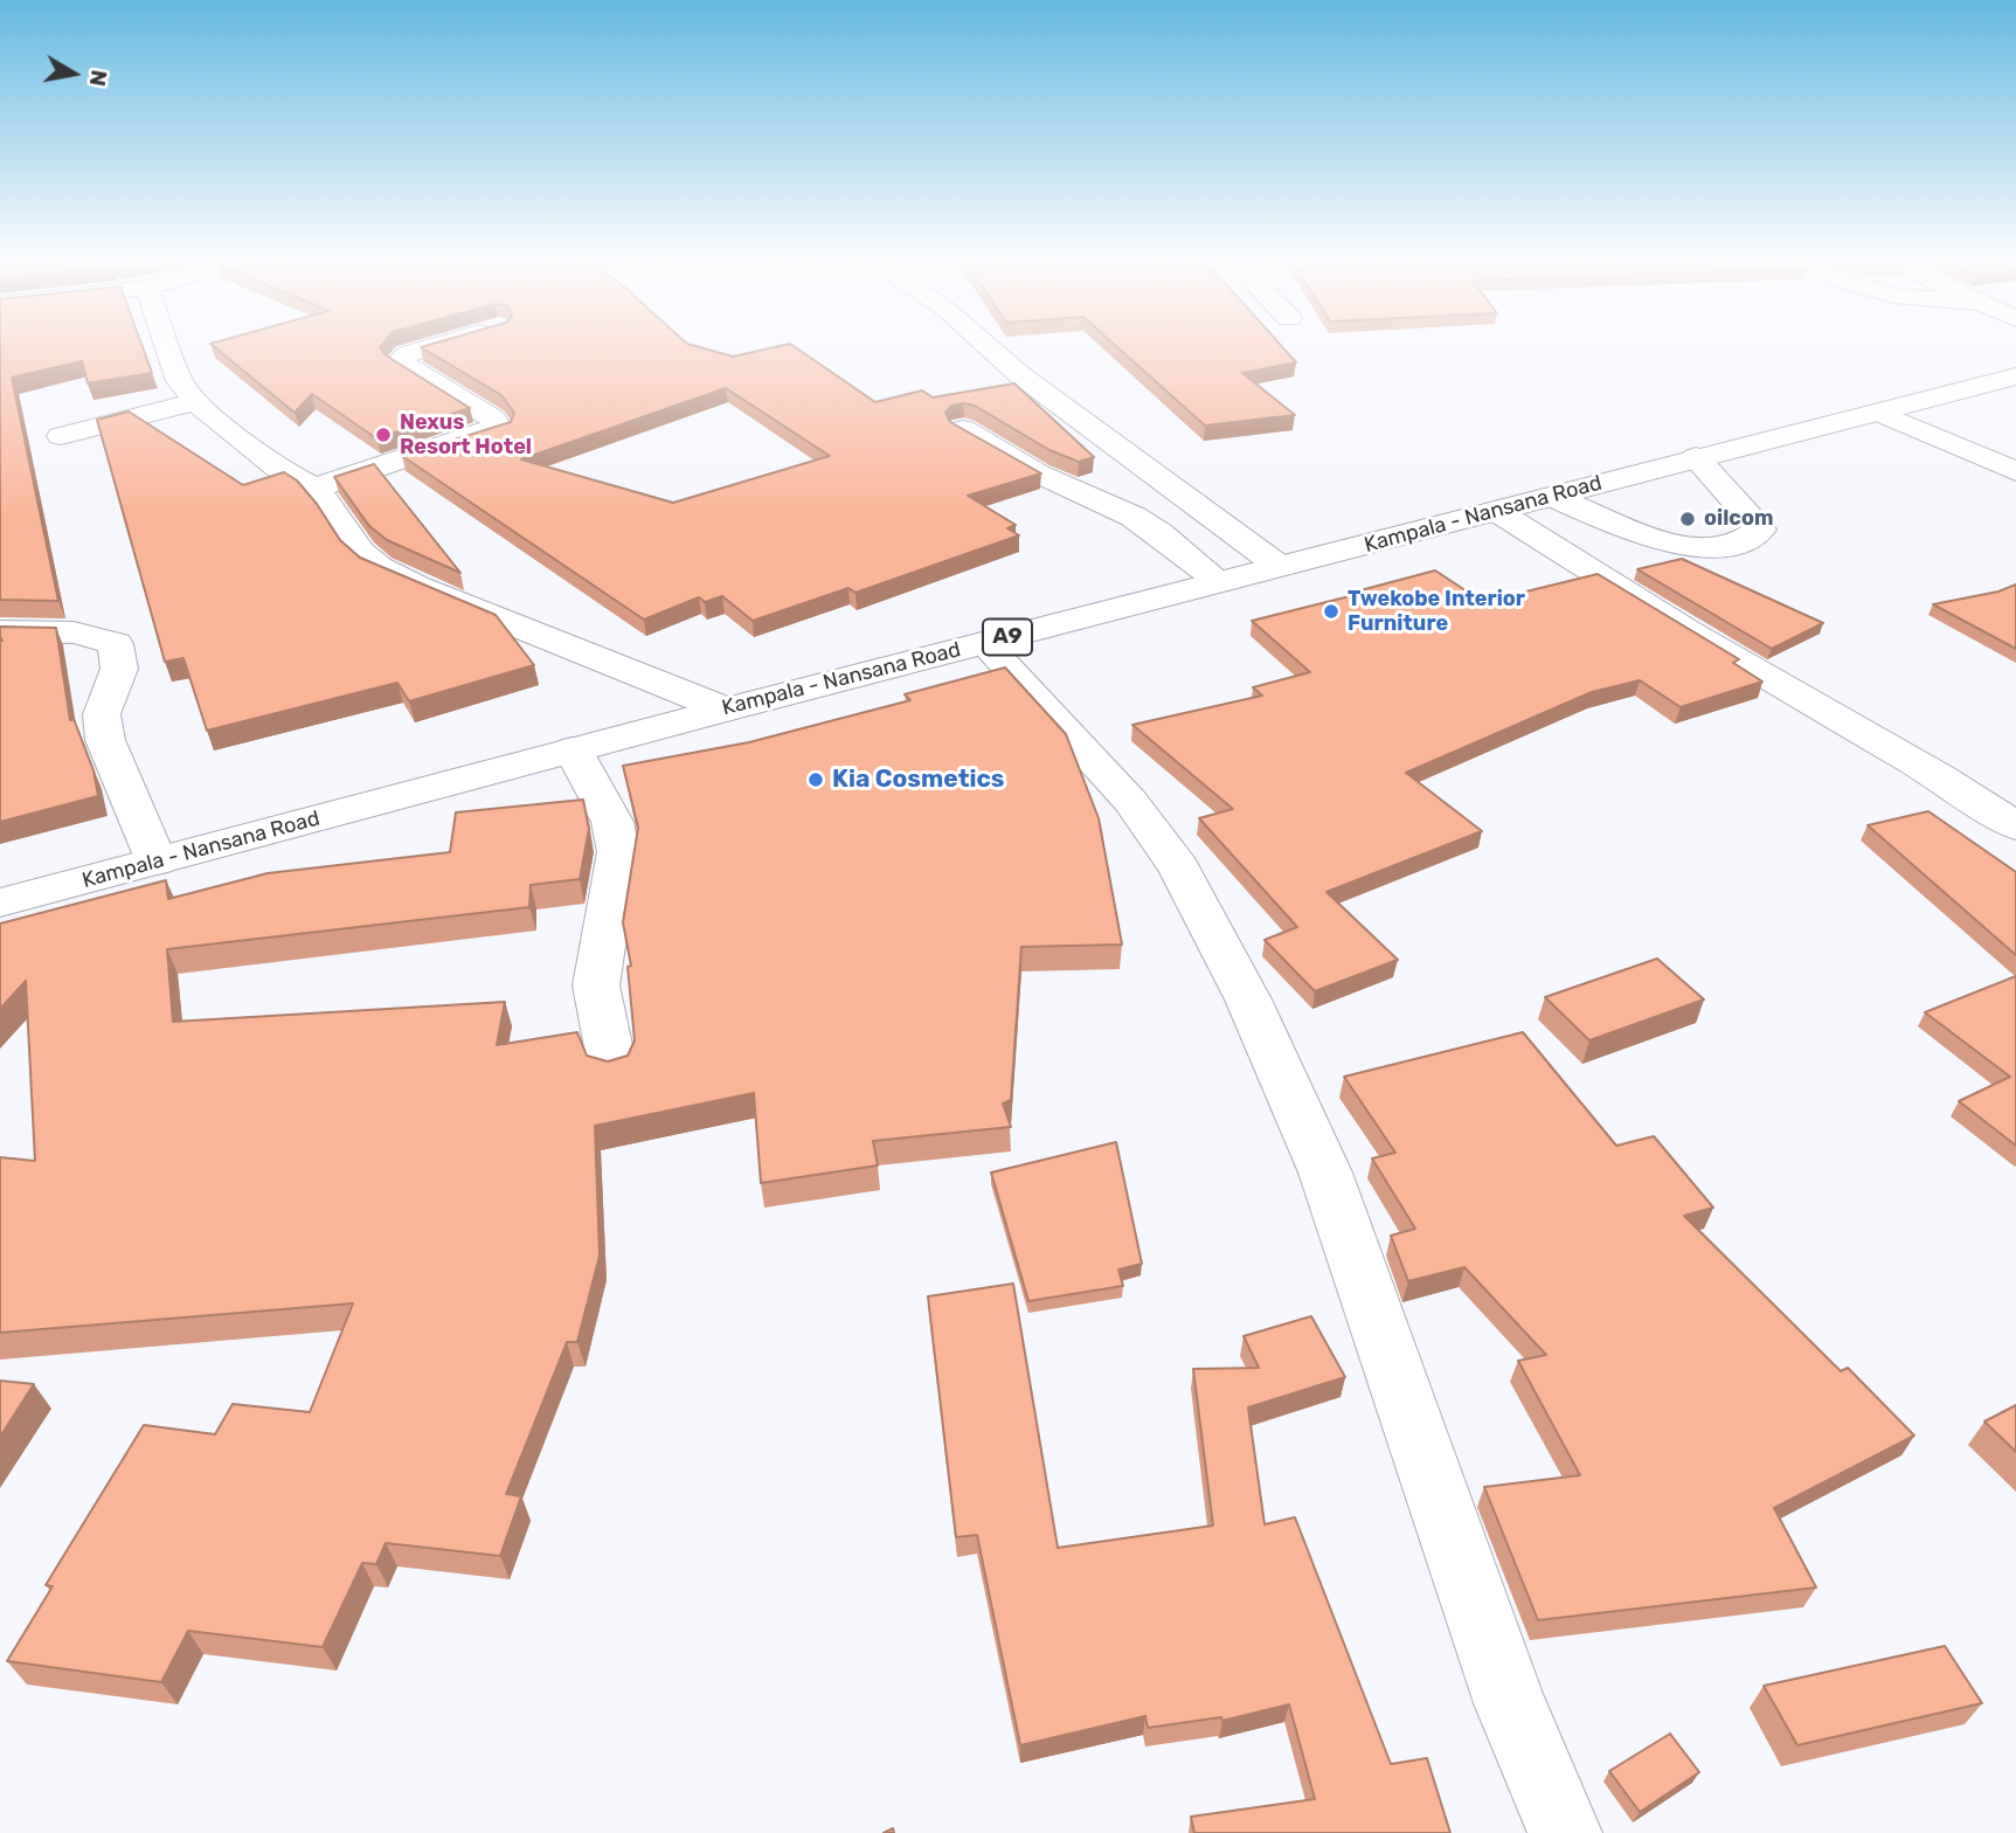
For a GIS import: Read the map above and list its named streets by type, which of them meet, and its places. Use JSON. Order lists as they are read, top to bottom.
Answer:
{
  "streets": {
    "street": ["Kampala - Nansana Road", "A9"]
  },
  "places": [
    "Nexus Resort Hotel",
    "oilcom",
    "Twekobe Interior Furniture",
    "Kia Cosmetics"
  ],
  "north": "right"
}
